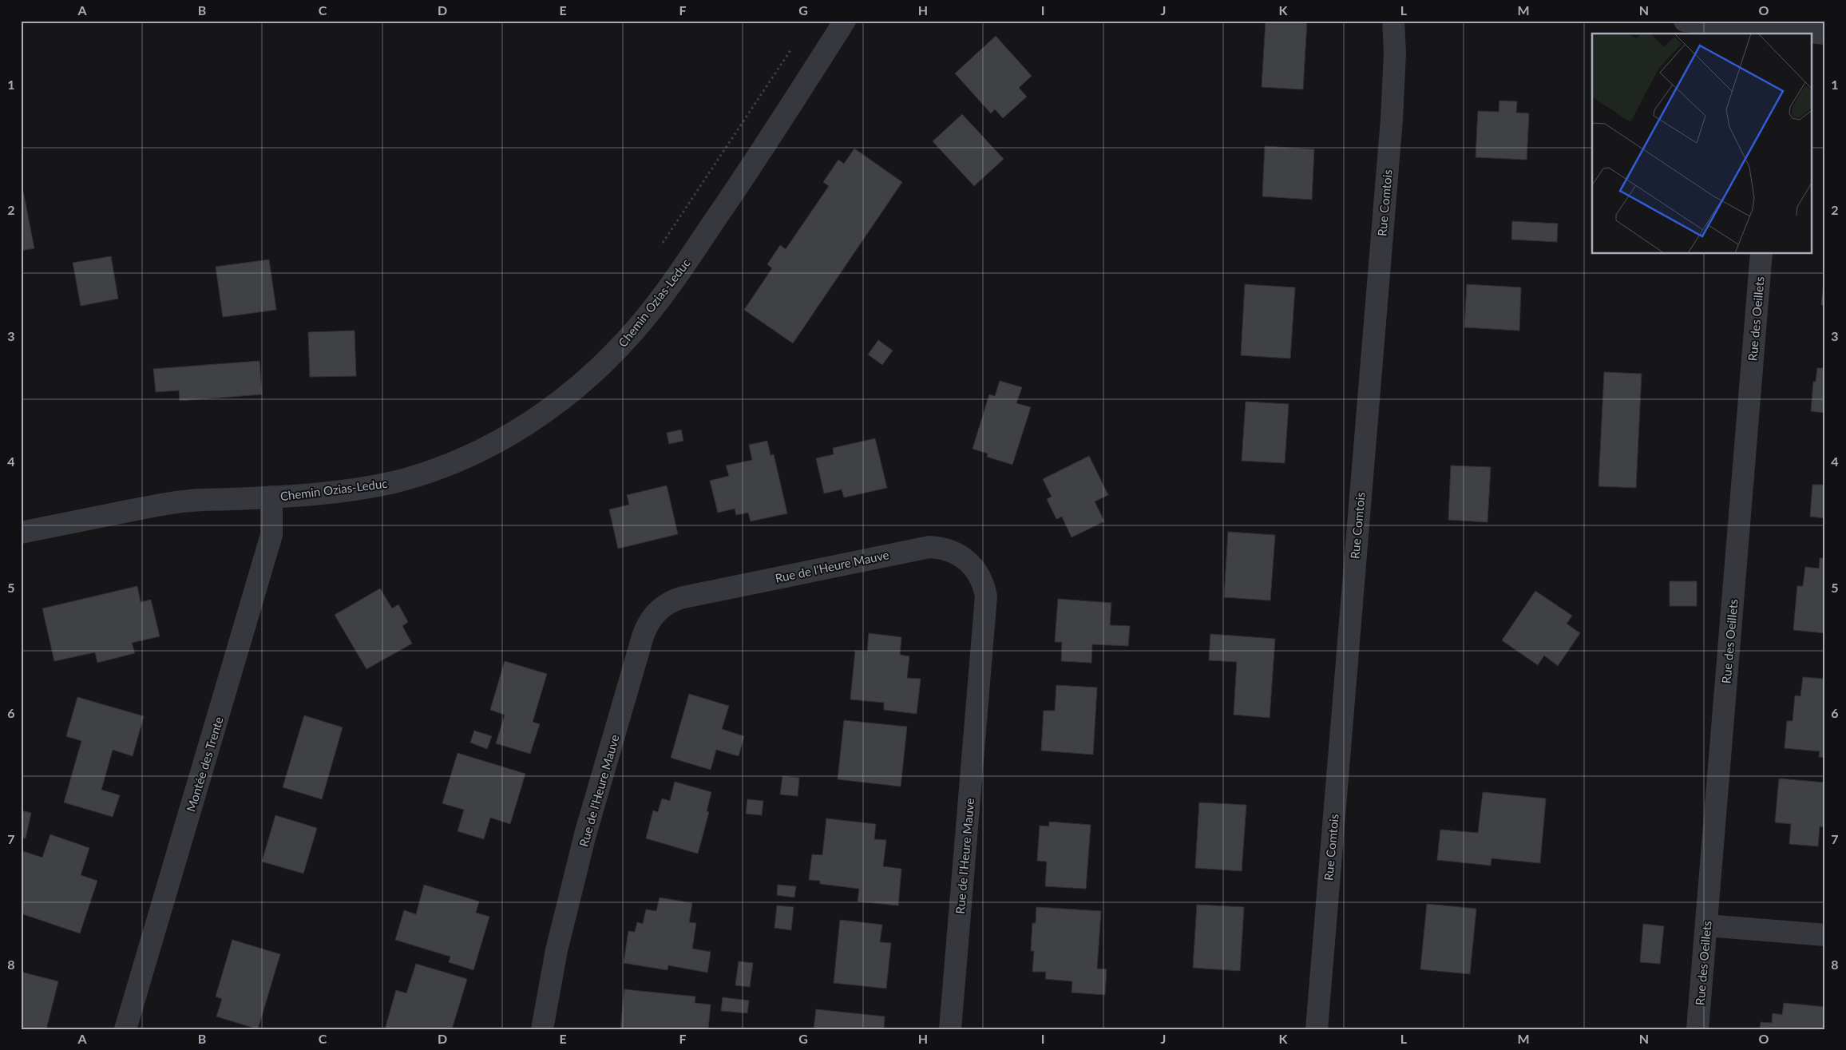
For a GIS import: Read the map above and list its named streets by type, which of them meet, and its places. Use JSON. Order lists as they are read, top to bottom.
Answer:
{
  "streets": {
    "street": [
      "Rue Comtois",
      "Chemin Ozias-Leduc",
      "Rue des Oeillets",
      "Rue de l'Heure Mauve",
      "Montée des Trente"
    ]
  },
  "crossings": [
    ["Chemin Ozias-Leduc", "Montée des Trente"]
  ],
  "grid": {
    "columns": [
      "A",
      "B",
      "C",
      "D",
      "E",
      "F",
      "G",
      "H",
      "I",
      "J",
      "K",
      "L",
      "M",
      "N",
      "O"
    ],
    "rows": [
      "1",
      "2",
      "3",
      "4",
      "5",
      "6",
      "7",
      "8"
    ]
  }
}
